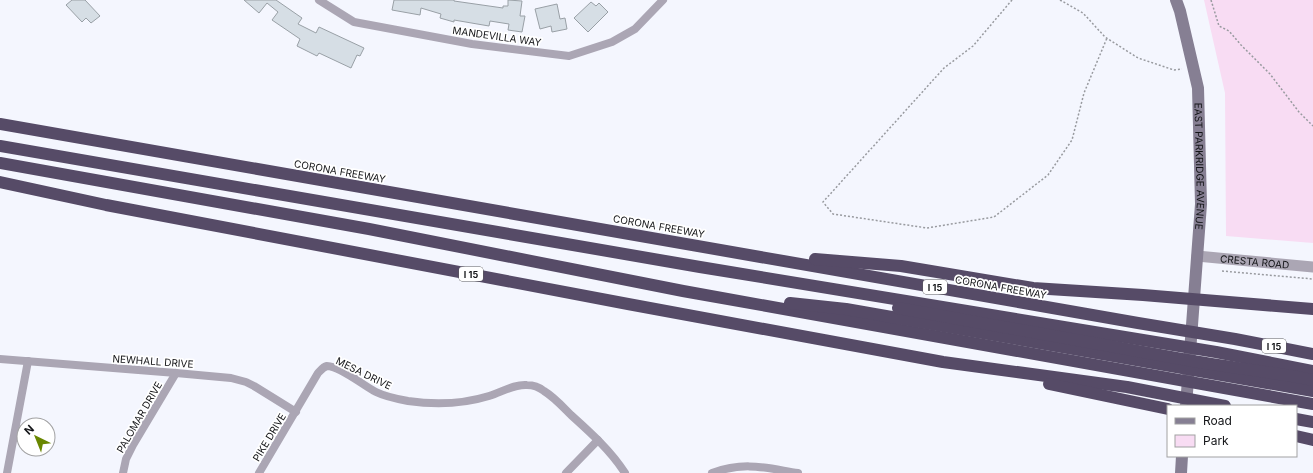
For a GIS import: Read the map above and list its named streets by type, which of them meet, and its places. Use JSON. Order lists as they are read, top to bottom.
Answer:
{
  "streets": {
    "highway": ["CORONA FREEWAY", "I 15"],
    "main road": ["EAST PARKRIDGE AVENUE"],
    "street": [
      "MANDEVILLA WAY",
      "CRESTA ROAD",
      "NEWHALL DRIVE",
      "MESA DRIVE",
      "PALOMAR DRIVE",
      "PIKE DRIVE"
    ]
  },
  "crossings": [
    ["EAST PARKRIDGE AVENUE", "CRESTA ROAD"],
    ["NEWHALL DRIVE", "MESA DRIVE"],
    ["NEWHALL DRIVE", "PALOMAR DRIVE"],
    ["NEWHALL DRIVE", "PIKE DRIVE"],
    ["MESA DRIVE", "PIKE DRIVE"]
  ],
  "legend": ["Road", "Park"],
  "north": "top left"
}
